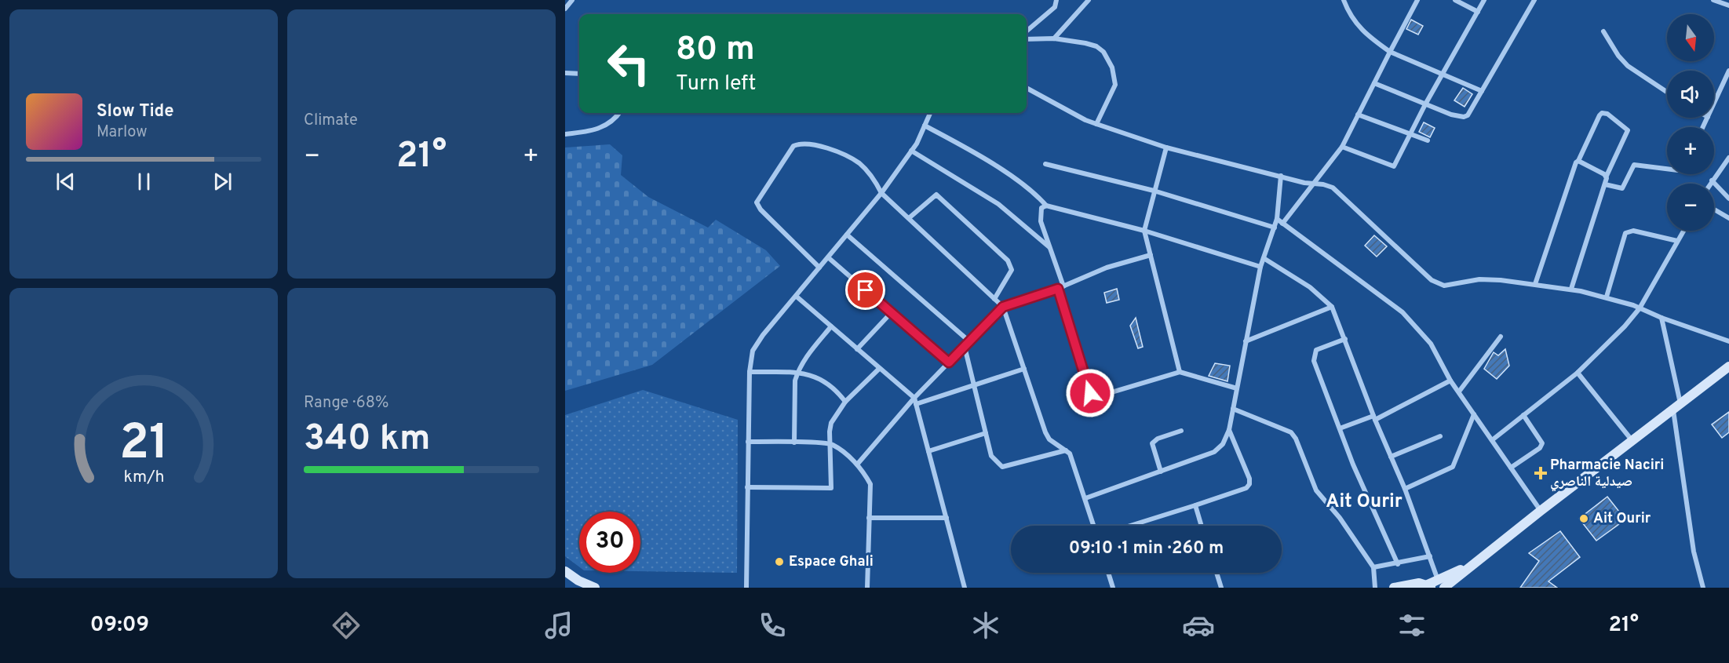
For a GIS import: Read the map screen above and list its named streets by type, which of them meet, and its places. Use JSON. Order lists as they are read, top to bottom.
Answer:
{
  "districts": ["Ait Ourir"],
  "places": {
    "health": ["Pharmacie Naciri صيدلية الناصري"],
    "other": ["Ait Ourir", "Espace Ghali"]
  },
  "north": "bottom",
  "page": {
    "tile": [
      "Climate",
      ["Range · 68%", "340 km"]
    ],
    "map_buttons": ["+", "−"],
    "turn": ["80 m", "Turn left"],
    "song": ["Slow Tide", "Marlow"],
    "heat": ["−", "21°", "+"],
    "limit": "30",
    "trip": "09:10 · 1 min · 260 m",
    "tabs": ["09:09", "21°"],
    "gauge": ["21", "km/h"]
  }
}
